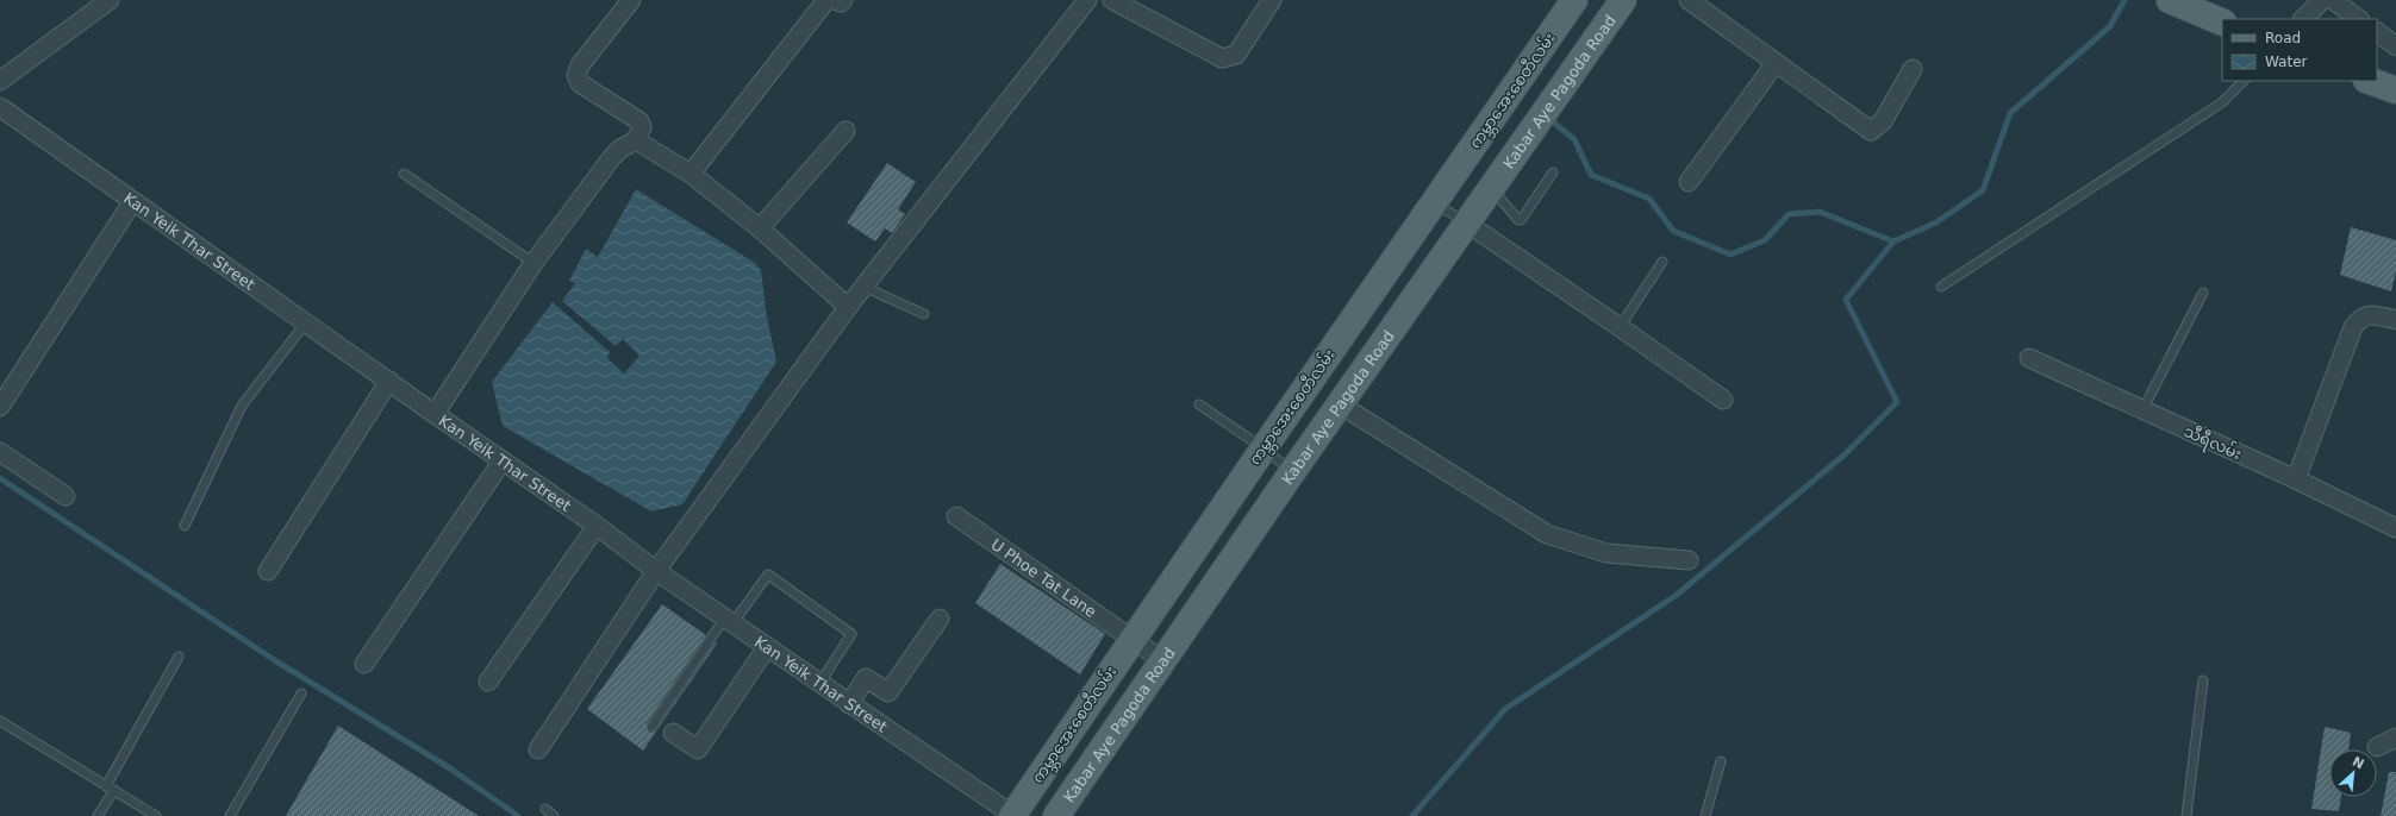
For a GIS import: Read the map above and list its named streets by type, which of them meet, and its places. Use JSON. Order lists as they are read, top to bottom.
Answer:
{
  "streets": {
    "main road": ["ကမ္ဘာအေးစေတီလမ်း", "Kabar Aye Pagoda Road"],
    "street": ["Kan Yeik Thar Street", "သီရီလမ်း", "U Phoe Tat Lane"]
  },
  "crossings": [
    ["ကမ္ဘာအေးစေတီလမ်း", "Kan Yeik Thar Street"],
    ["ကမ္ဘာအေးစေတီလမ်း", "U Phoe Tat Lane"],
    ["Kabar Aye Pagoda Road", "U Phoe Tat Lane"]
  ],
  "legend": ["Road", "Water"],
  "north": "top right"
}
